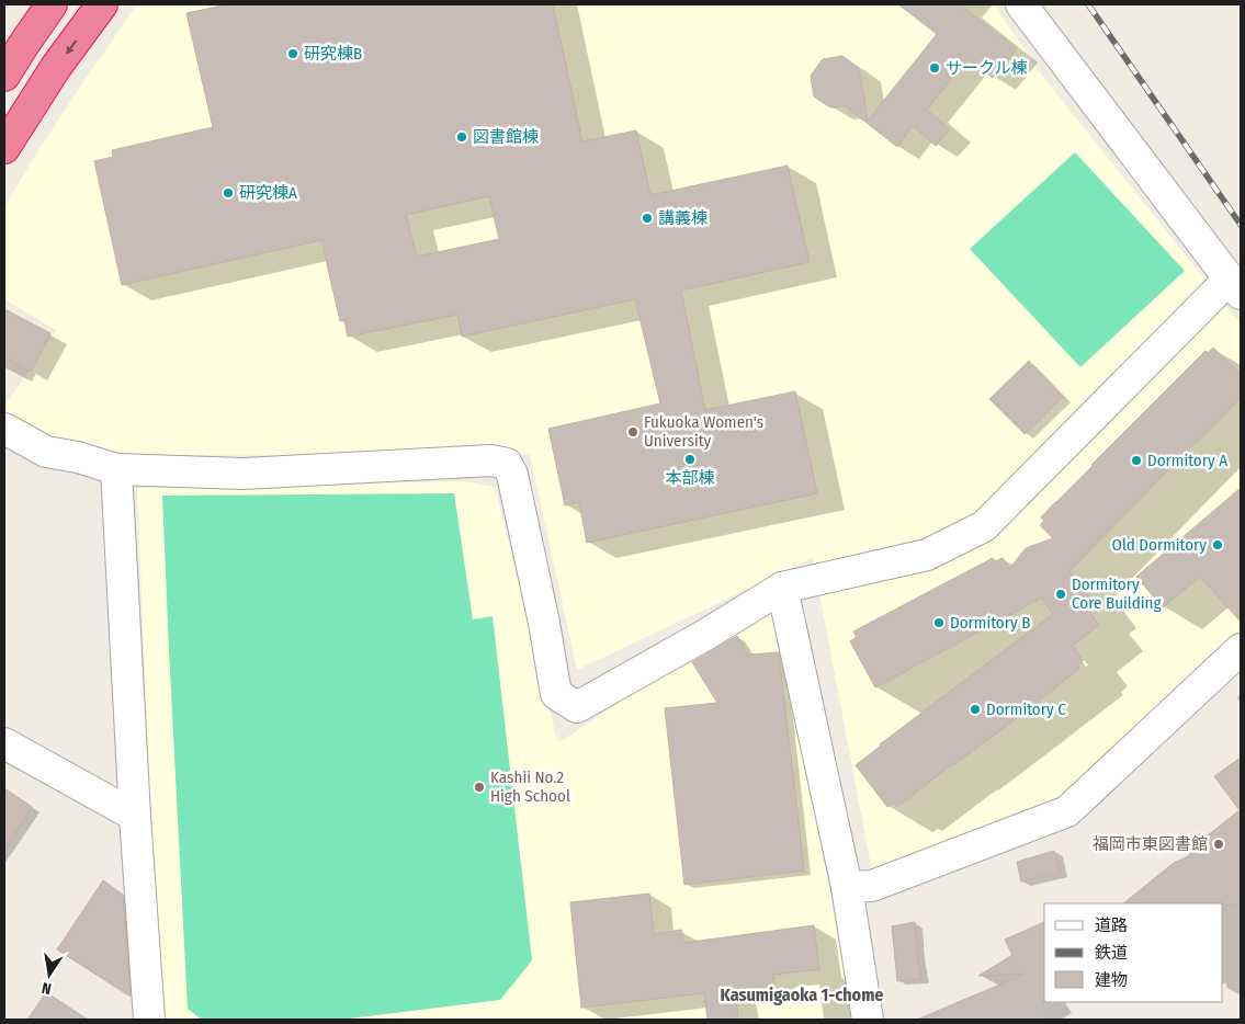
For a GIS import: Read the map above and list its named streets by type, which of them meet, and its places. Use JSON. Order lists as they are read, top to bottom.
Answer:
{
  "districts": ["Kasumigaoka 1-chome"],
  "places": [
    "研究棟B",
    "サークル棟",
    "図書館棟",
    "研究棟A",
    "講義棟",
    "Fukuoka Women's University",
    "本部棟",
    "Dormitory A",
    "Old Dormitory",
    "Dormitory Core Building",
    "Dormitory B",
    "Dormitory C",
    "Kashii No.2 High School",
    "福岡市東図書館"
  ],
  "legend": ["道路", "鉄道", "建物"],
  "north": "bottom"
}
